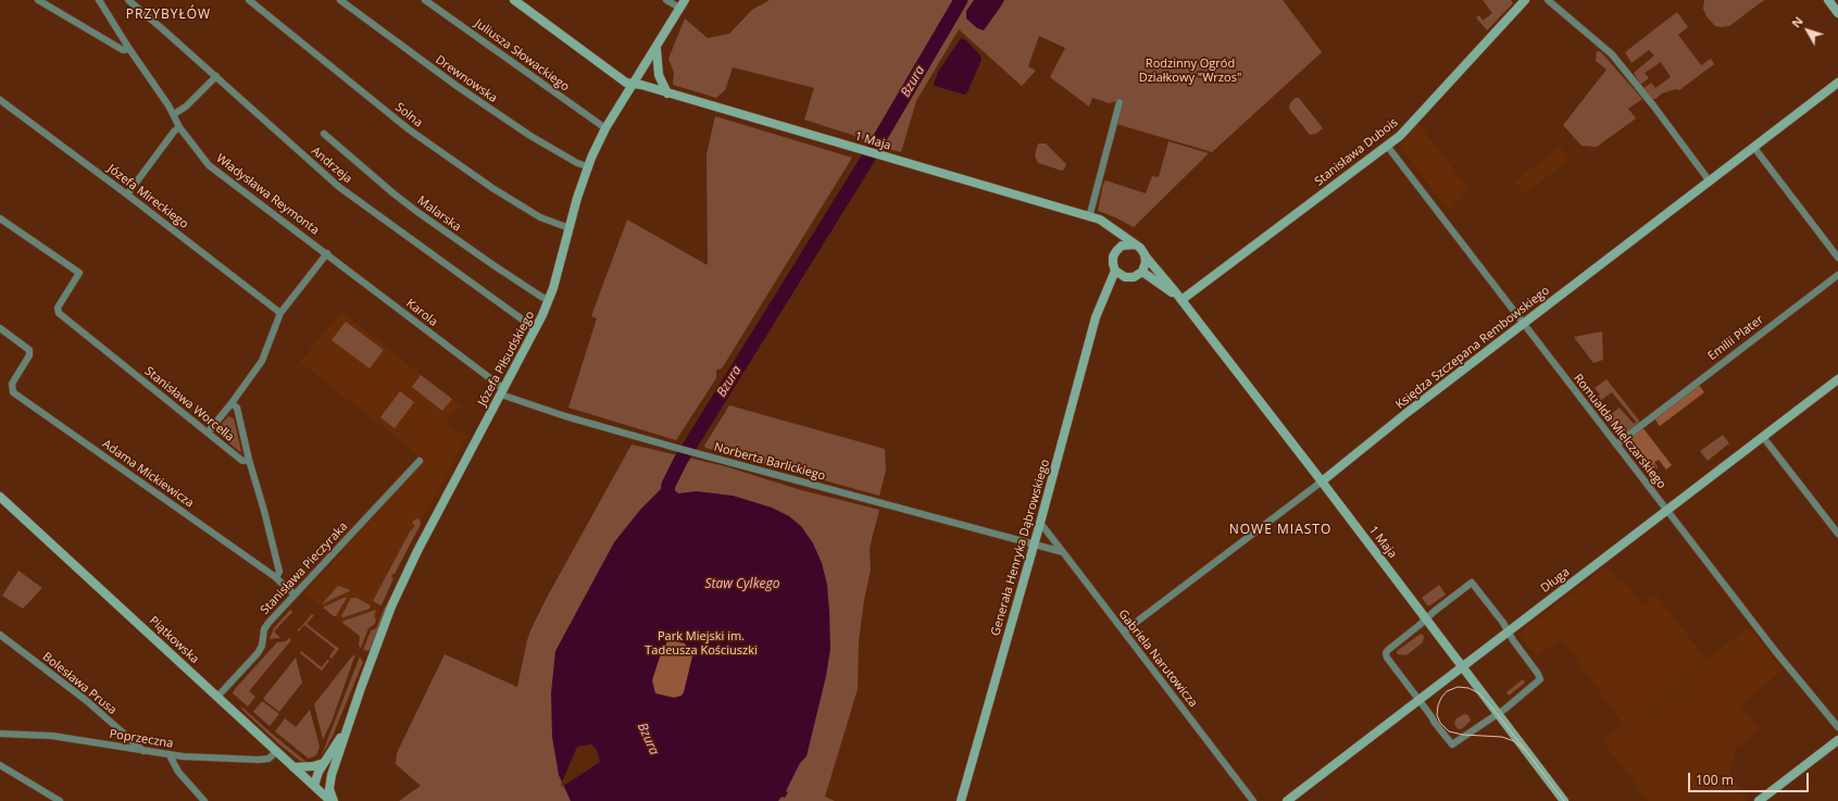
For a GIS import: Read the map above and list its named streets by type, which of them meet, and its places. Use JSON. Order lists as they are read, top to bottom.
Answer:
{
  "streets": {
    "street": [
      "Juliusza Słowackiego",
      "Drewnowska",
      "Solna",
      "1 Maja",
      "Stanisława Dubois",
      "Andrzeja",
      "Władysława Reymonta",
      "Józefa Mireckiego",
      "Malarska",
      "Karola",
      "Emilii Plater",
      "Księdza Szczepana Rembowskiego",
      "Józefa Piłsudskiego",
      "Stanisława Worcella",
      "Romualda Mielczarskiego",
      "Norberta Barlickiego",
      "Adama Mickiewicza",
      "Generała Henryka Dąbrowskiego",
      "Stanisława Pieczyraka",
      "Długa",
      "Piątkowska",
      "Gabriela Narutowicza",
      "Bolesława Prusa",
      "Poprzeczna"
    ]
  },
  "crossings": [
    ["Juliusza Słowackiego", "Józefa Piłsudskiego"],
    ["Drewnowska", "Józefa Piłsudskiego"],
    ["Solna", "Józefa Piłsudskiego"],
    ["1 Maja", "Stanisława Dubois"],
    ["1 Maja", "Księdza Szczepana Rembowskiego"],
    ["1 Maja", "Józefa Piłsudskiego"],
    ["1 Maja", "Generała Henryka Dąbrowskiego"],
    ["1 Maja", "Długa"],
    ["Stanisława Dubois", "Romualda Mielczarskiego"],
    ["Andrzeja", "Józefa Piłsudskiego"],
    ["Władysława Reymonta", "Karola"],
    ["Malarska", "Józefa Piłsudskiego"],
    ["Karola", "Józefa Piłsudskiego"],
    ["Karola", "Norberta Barlickiego"],
    ["Emilii Plater", "Romualda Mielczarskiego"],
    ["Księdza Szczepana Rembowskiego", "Romualda Mielczarskiego"],
    ["Księdza Szczepana Rembowskiego", "Gabriela Narutowicza"],
    ["Józefa Piłsudskiego", "Norberta Barlickiego"],
    ["Józefa Piłsudskiego", "Piątkowska"],
    ["Romualda Mielczarskiego", "Długa"],
    ["Norberta Barlickiego", "Generała Henryka Dąbrowskiego"],
    ["Generała Henryka Dąbrowskiego", "Gabriela Narutowicza"],
    ["Stanisława Pieczyraka", "Piątkowska"],
    ["Piątkowska", "Poprzeczna"],
    ["Bolesława Prusa", "Poprzeczna"]
  ],
  "districts": ["PRZYBYŁÓW", "NOWE MIASTO"],
  "water": ["Bzura", "Staw Cylkego"],
  "parks": ["Rodzinny Ogród Działkowy \"Wrzos\"", "Park Miejski im. Tadeusza Kościuszki"],
  "scale_bar": "100 m",
  "north": "top left"
}
